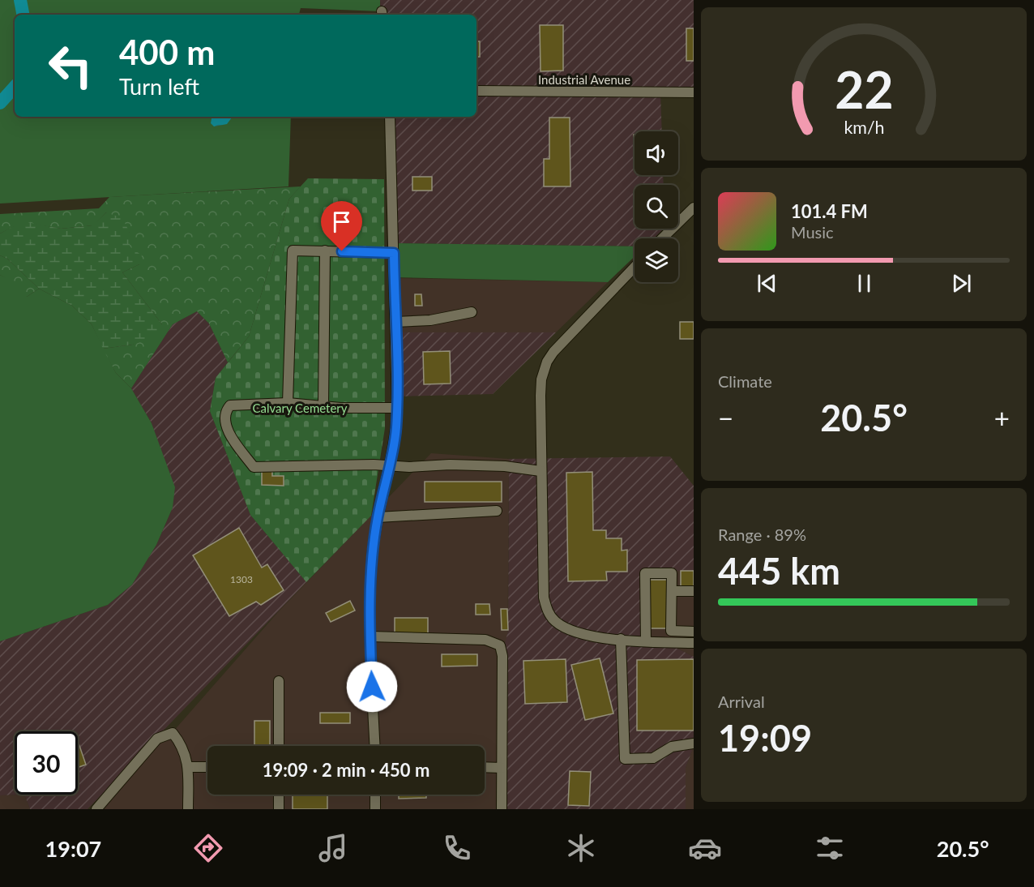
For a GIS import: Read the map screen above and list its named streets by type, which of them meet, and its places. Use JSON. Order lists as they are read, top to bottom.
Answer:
{
  "streets": {
    "street": ["Industrial Avenue"]
  },
  "parks": ["Calvary Cemetery"],
  "house_numbers": ["1303"],
  "page": {
    "turn": ["400 m", "Turn left"],
    "song": ["101.4 FM", "Music"],
    "tile": [
      "Climate",
      ["Range · 89%", "445 km"],
      ["Arrival", "19:09"]
    ],
    "heat": ["−", "20.5°", "+"],
    "limit": "30",
    "trip": "19:09 · 2 min · 450 m",
    "tabs": ["19:07", "20.5°"],
    "gauge": ["22", "km/h"]
  }
}
